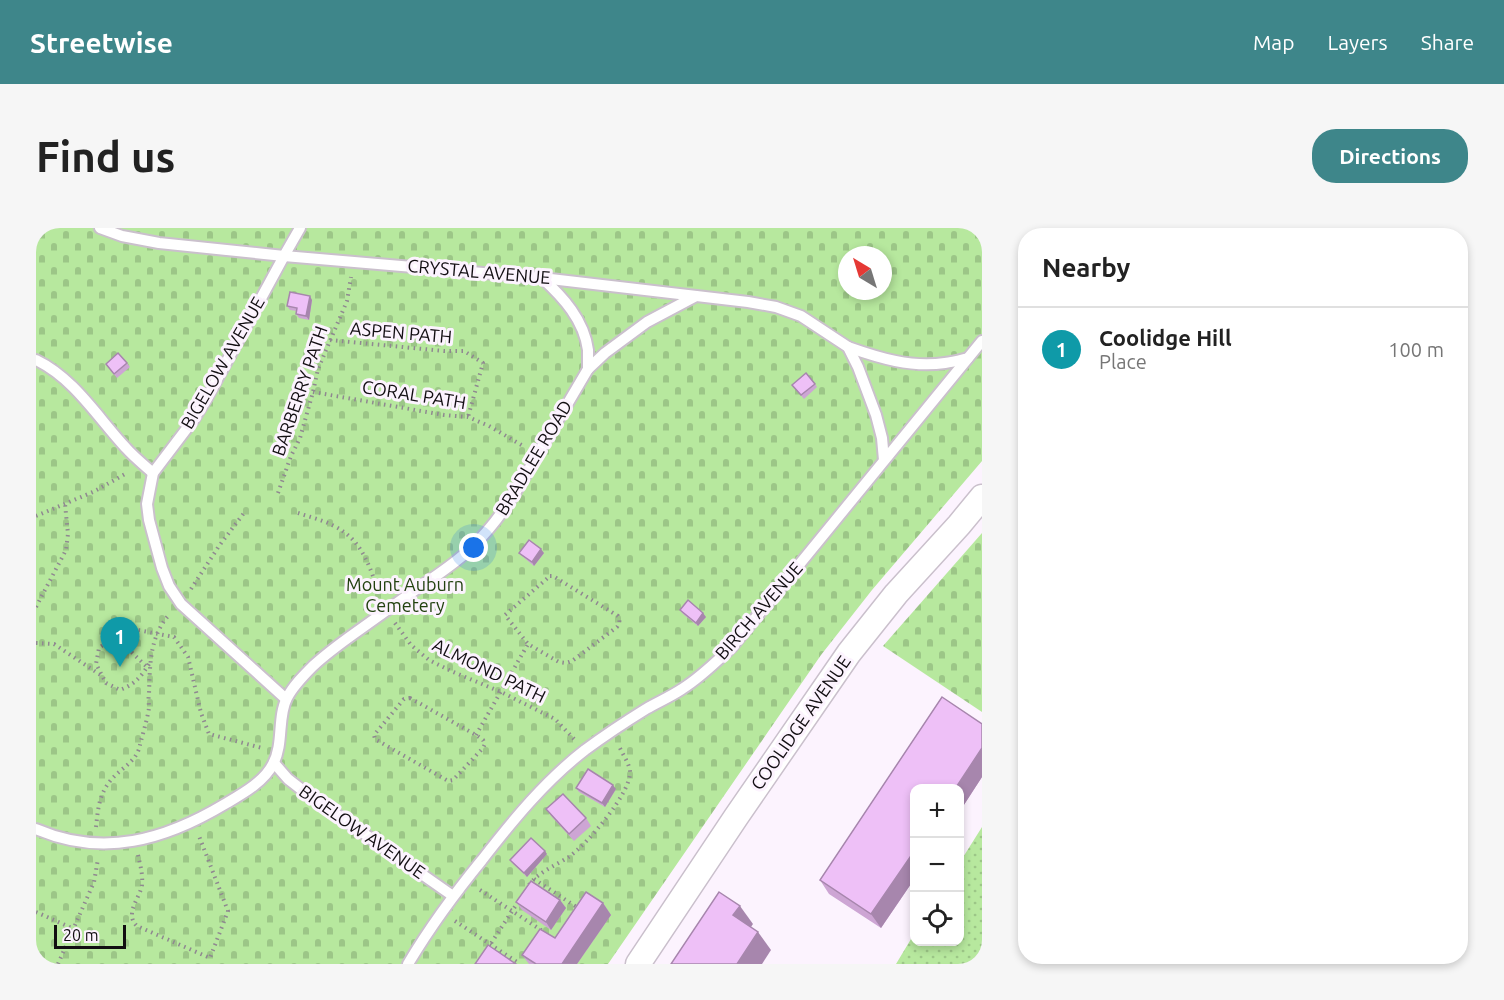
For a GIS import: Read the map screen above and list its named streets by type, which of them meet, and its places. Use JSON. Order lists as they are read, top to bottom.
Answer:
{
  "streets": {
    "street": ["COOLIDGE AVENUE"],
    "lane": [
      "CRYSTAL AVENUE",
      "BIGELOW AVENUE",
      "BRADLEE ROAD",
      "BIRCH AVENUE"
    ],
    "path": [
      "ASPEN PATH",
      "BARBERRY PATH",
      "CORAL PATH",
      "ALMOND PATH"
    ]
  },
  "crossings": [
    ["CRYSTAL AVENUE", "BIGELOW AVENUE"],
    ["CRYSTAL AVENUE", "BARBERRY PATH"],
    ["CRYSTAL AVENUE", "BRADLEE ROAD"],
    ["CRYSTAL AVENUE", "BIRCH AVENUE"],
    ["ASPEN PATH", "BARBERRY PATH"],
    ["ASPEN PATH", "CORAL PATH"],
    ["BIGELOW AVENUE", "BRADLEE ROAD"],
    ["BIGELOW AVENUE", "BIRCH AVENUE"],
    ["BARBERRY PATH", "CORAL PATH"],
    ["CORAL PATH", "BRADLEE ROAD"],
    ["BRADLEE ROAD", "ALMOND PATH"],
    ["BIRCH AVENUE", "ALMOND PATH"]
  ],
  "parks": ["Mount Auburn Cemetery"],
  "scale_bar": "20 m",
  "north": "top left",
  "page": {
    "header": "Streetwise",
    "nav": ["Map", "Layers", "Share"],
    "buttons": "Directions",
    "title": "Find us",
    "heading": "Nearby",
    "list": [
      {
        "mark": "1",
        "name": "Coolidge Hill",
        "note": "Place",
        "value": "100 m"
      }
    ],
    "pins": "1",
    "map_buttons": ["+", "−"],
    "scale": "20 m"
  }
}
